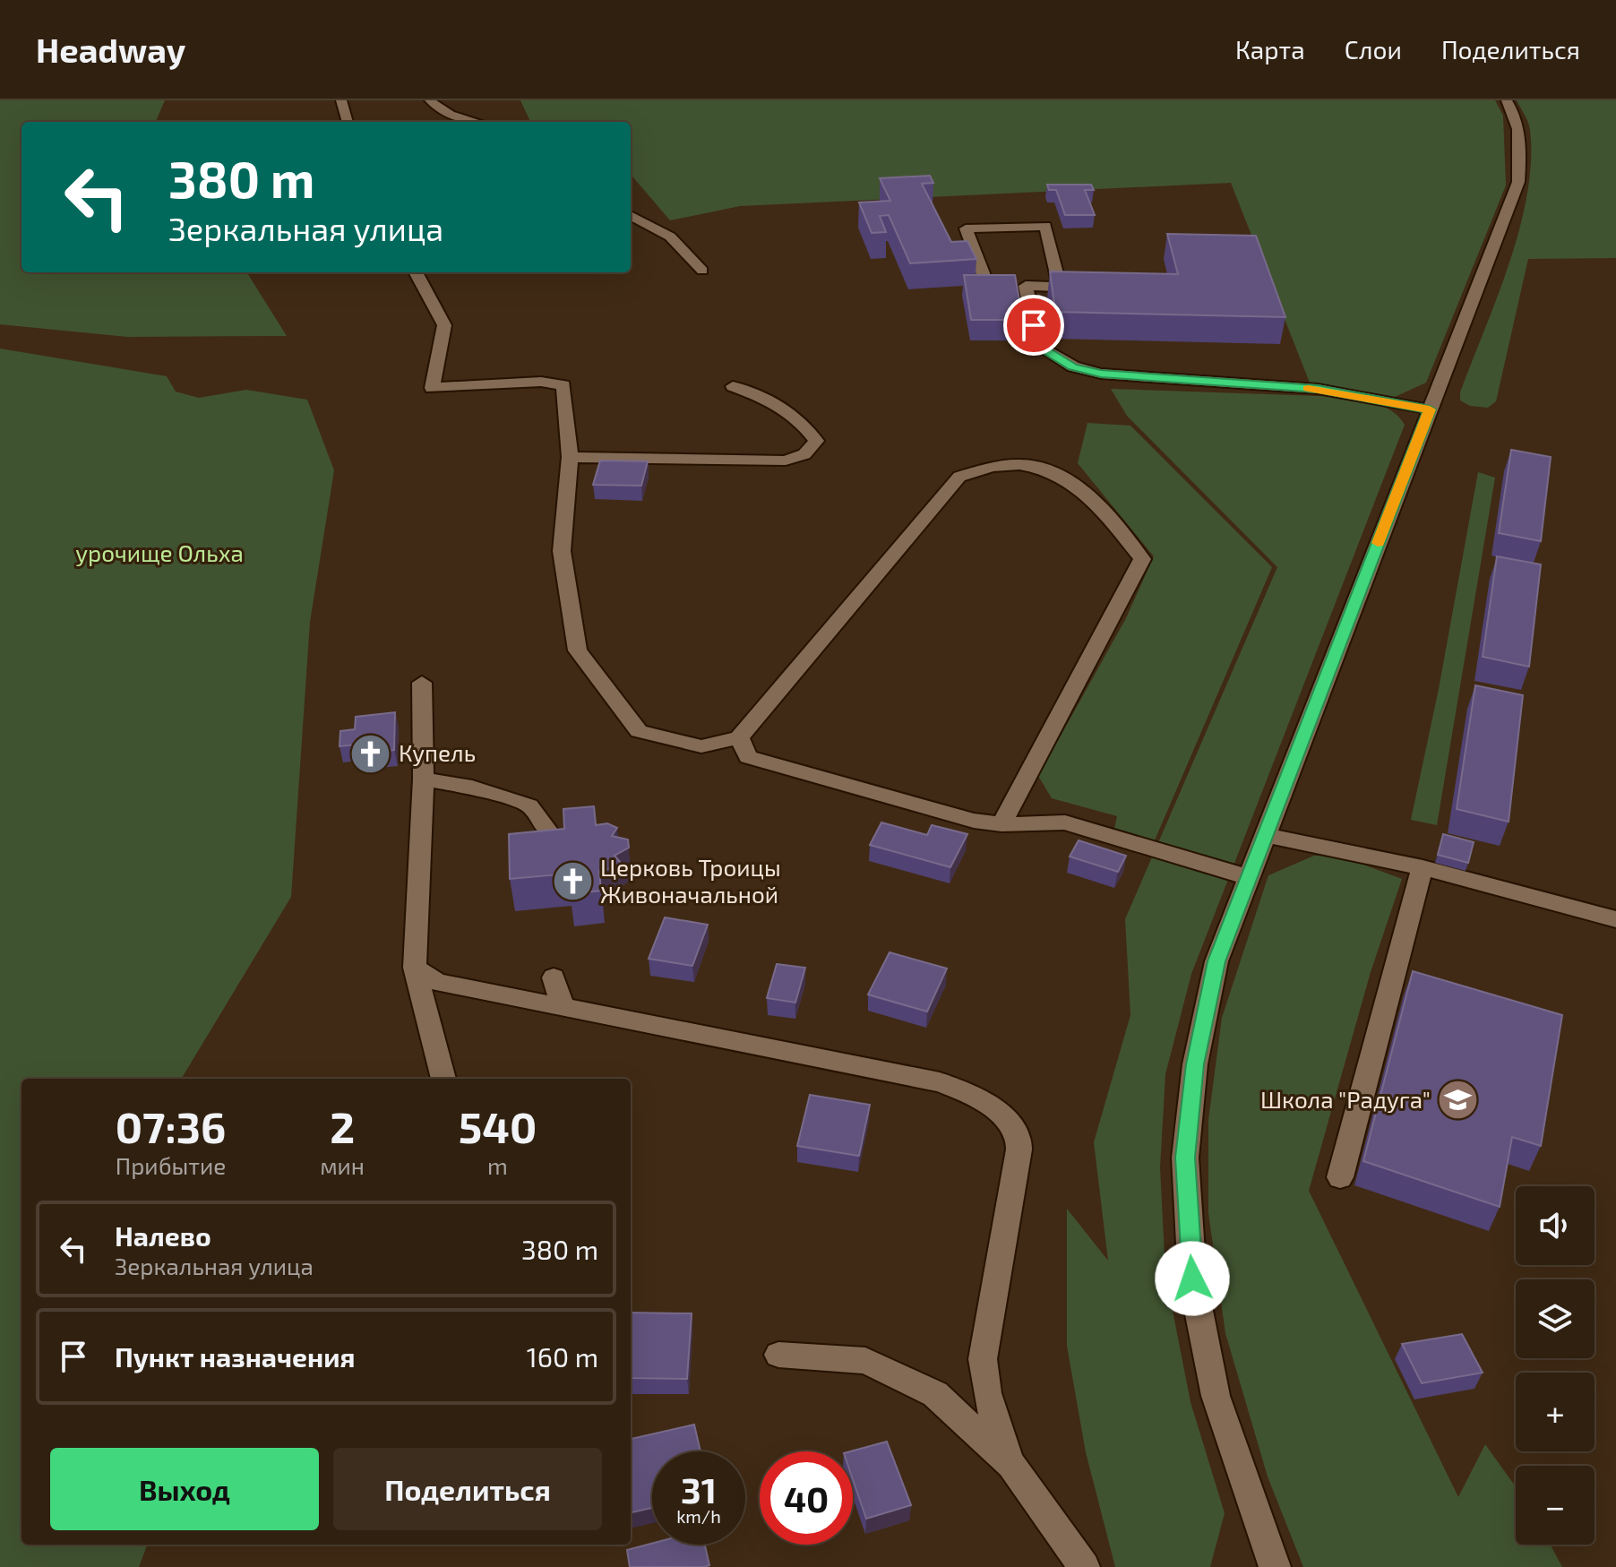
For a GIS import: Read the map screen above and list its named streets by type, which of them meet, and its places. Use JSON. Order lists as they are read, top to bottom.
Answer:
{
  "parks": ["урочище Ольха"],
  "places": {
    "church": ["Купель", "Церковь Троицы Живоначальной"],
    "school or university": ["Школа \"Радуга\""]
  },
  "page": {
    "header": "Headway",
    "nav": ["Карта", "Слои", "Поделиться"],
    "turn": ["380 m", "Зеркальная улица"],
    "eta": [
      "07:36",
      "Прибытие",
      "2",
      "мин",
      "540",
      "m"
    ],
    "map_buttons": ["+", "−"],
    "list": [
      {
        "name": "Налево",
        "note": "Зеркальная улица",
        "value": "380 m"
      },
      {
        "name": "Пункт назначения",
        "value": "160 m"
      }
    ],
    "buttons": ["Выход", "Поделиться"],
    "speed": "31 km/h",
    "limit": "40"
  }
}
